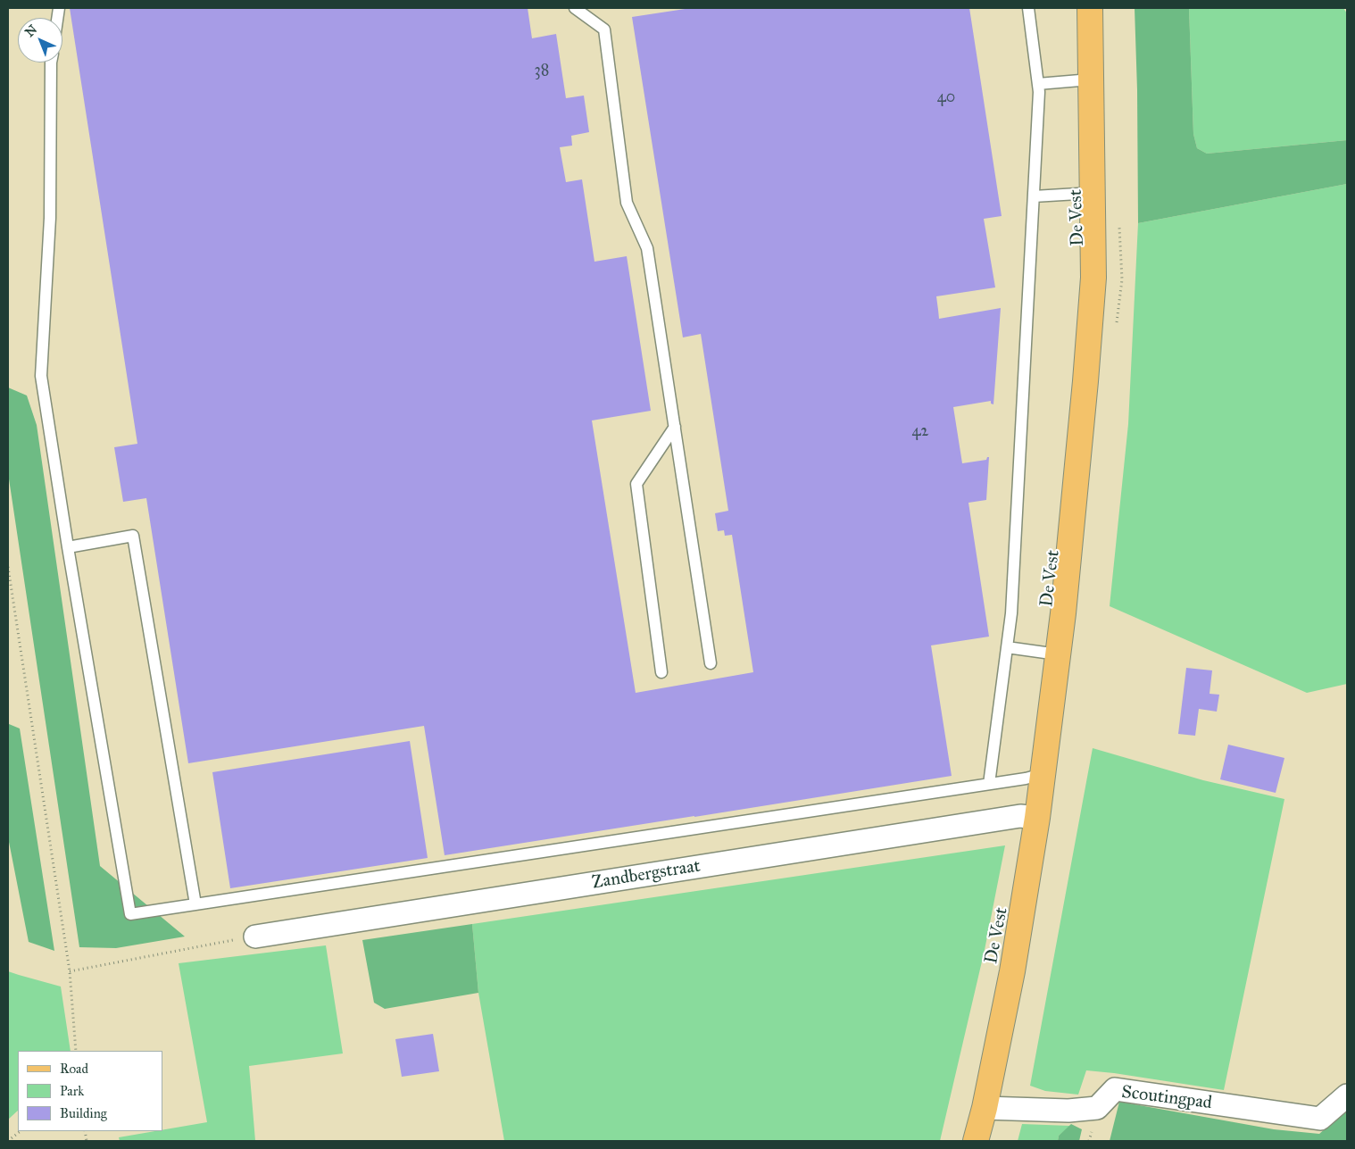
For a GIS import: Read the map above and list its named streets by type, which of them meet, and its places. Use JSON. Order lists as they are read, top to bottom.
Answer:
{
  "streets": {
    "main road": ["De Vest"],
    "street": ["Zandbergstraat", "Scoutingpad"]
  },
  "crossings": [
    ["De Vest", "Zandbergstraat"],
    ["De Vest", "Scoutingpad"]
  ],
  "house_numbers": ["38", "40", "42"],
  "legend": ["Road", "Park", "Building"],
  "north": "top left"
}
